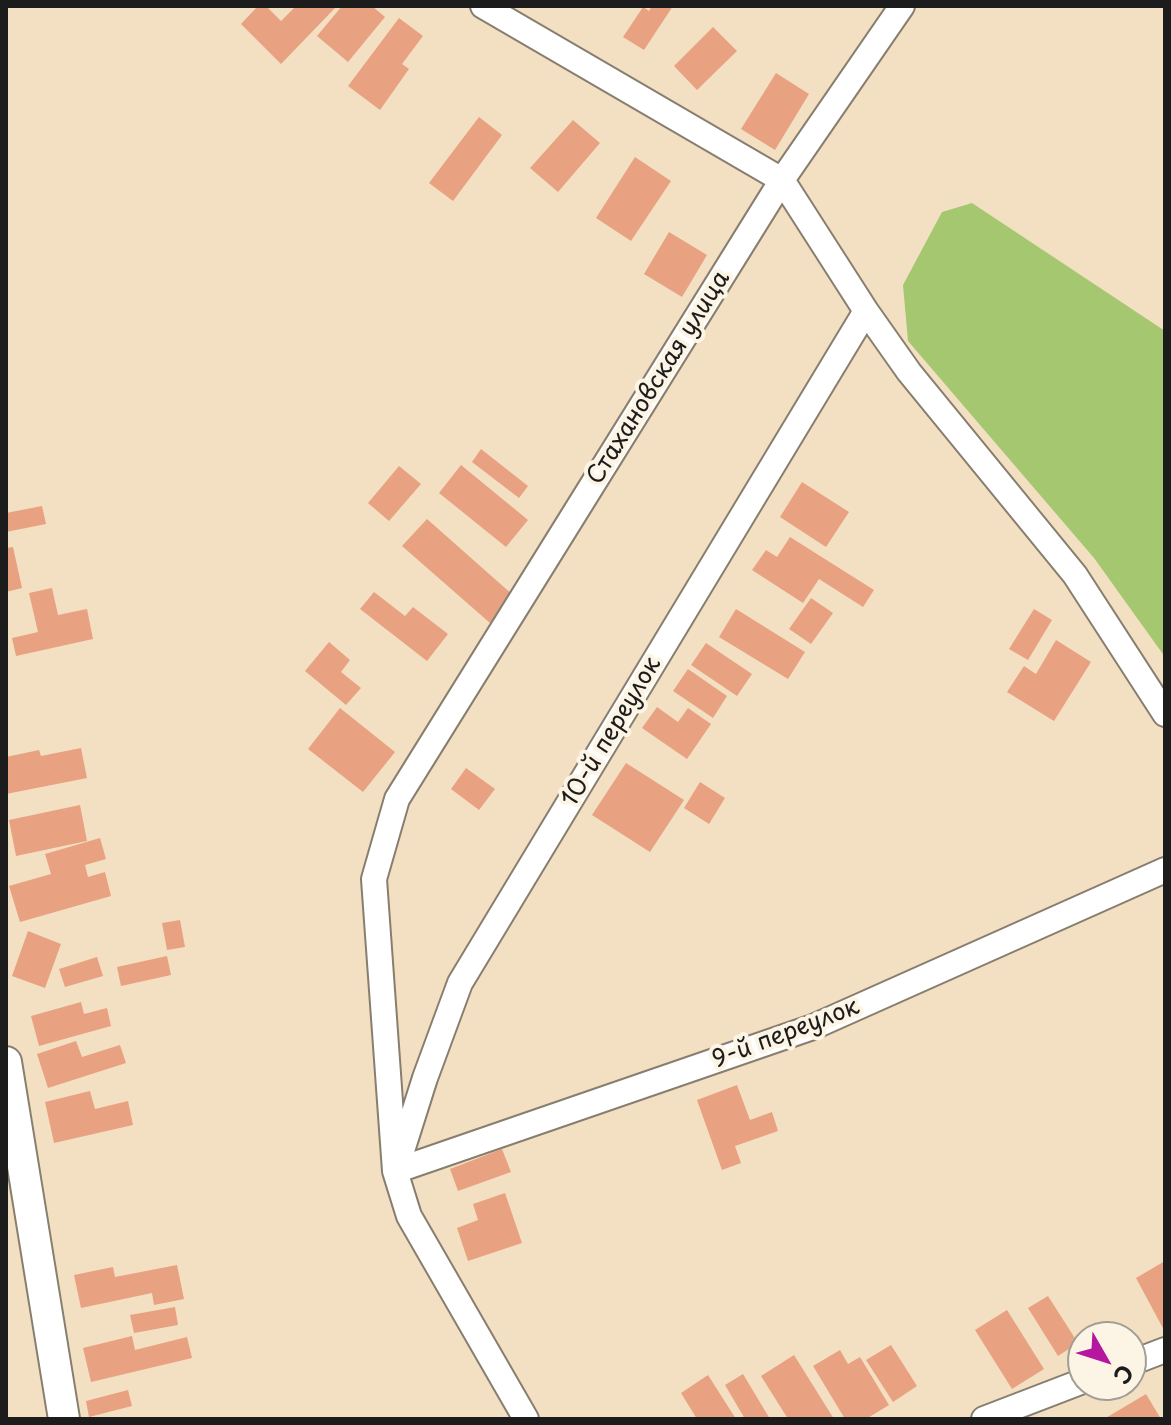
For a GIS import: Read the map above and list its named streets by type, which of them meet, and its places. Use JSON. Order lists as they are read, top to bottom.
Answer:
{
  "streets": {
    "street": ["Стахановская улица", "10-й переулок", "9-й переулок"]
  },
  "crossings": [
    ["Стахановская улица", "10-й переулок"],
    ["Стахановская улица", "9-й переулок"],
    ["10-й переулок", "9-й переулок"]
  ],
  "north": "bottom right"
}
